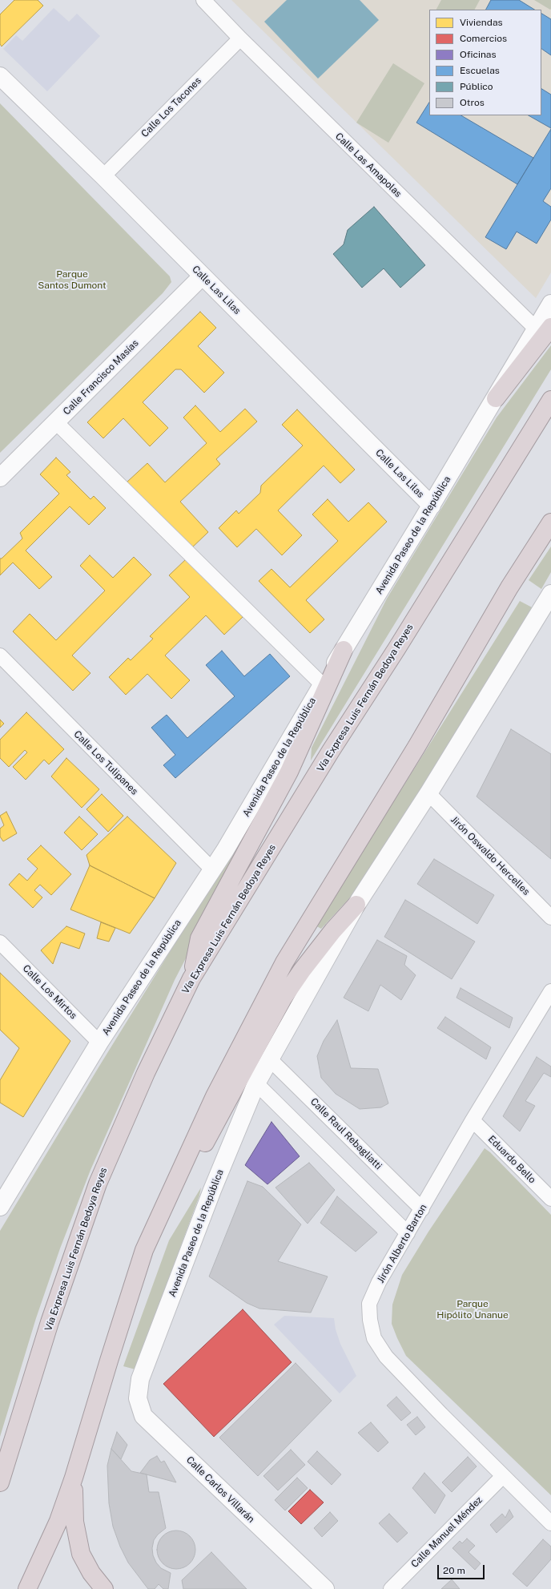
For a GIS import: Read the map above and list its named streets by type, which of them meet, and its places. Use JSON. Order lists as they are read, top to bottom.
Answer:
{
  "streets": {
    "highway": ["Vía Expresa Luis Fernán Bedoya Reyes"],
    "street": [
      "Calle Los Tacones",
      "Calle Las Amapolas",
      "Calle Las Lilas",
      "Calle Francisco Masías",
      "Avenida Paseo de la República",
      "Calle Los Tulipanes",
      "Jirón Oswaldo Hercelles",
      "Calle Los Mirtos",
      "Calle Raul Rebagliatti",
      "Eduardo Bello",
      "Jirón Alberto Barton",
      "Calle Carlos Villarán",
      "Calle Manuel Méndez"
    ]
  },
  "crossings": [
    ["Calle Los Tacones", "Calle Las Amapolas"],
    ["Calle Los Tacones", "Calle Las Lilas"],
    ["Calle Las Lilas", "Calle Francisco Masías"],
    ["Calle Las Lilas", "Avenida Paseo de la República"],
    ["Avenida Paseo de la República", "Calle Los Tulipanes"],
    ["Avenida Paseo de la República", "Jirón Oswaldo Hercelles"],
    ["Avenida Paseo de la República", "Calle Los Mirtos"],
    ["Avenida Paseo de la República", "Calle Raul Rebagliatti"],
    ["Avenida Paseo de la República", "Calle Carlos Villarán"],
    ["Calle Raul Rebagliatti", "Jirón Alberto Barton"],
    ["Eduardo Bello", "Jirón Alberto Barton"],
    ["Jirón Alberto Barton", "Calle Manuel Méndez"]
  ],
  "parks": ["Parque Santos Dumont", "Parque Hipólito Unanue"],
  "legend": [
    "Viviendas",
    "Comercios",
    "Oficinas",
    "Escuelas",
    "Público",
    "Otros"
  ],
  "scale_bar": "20 m"
}
